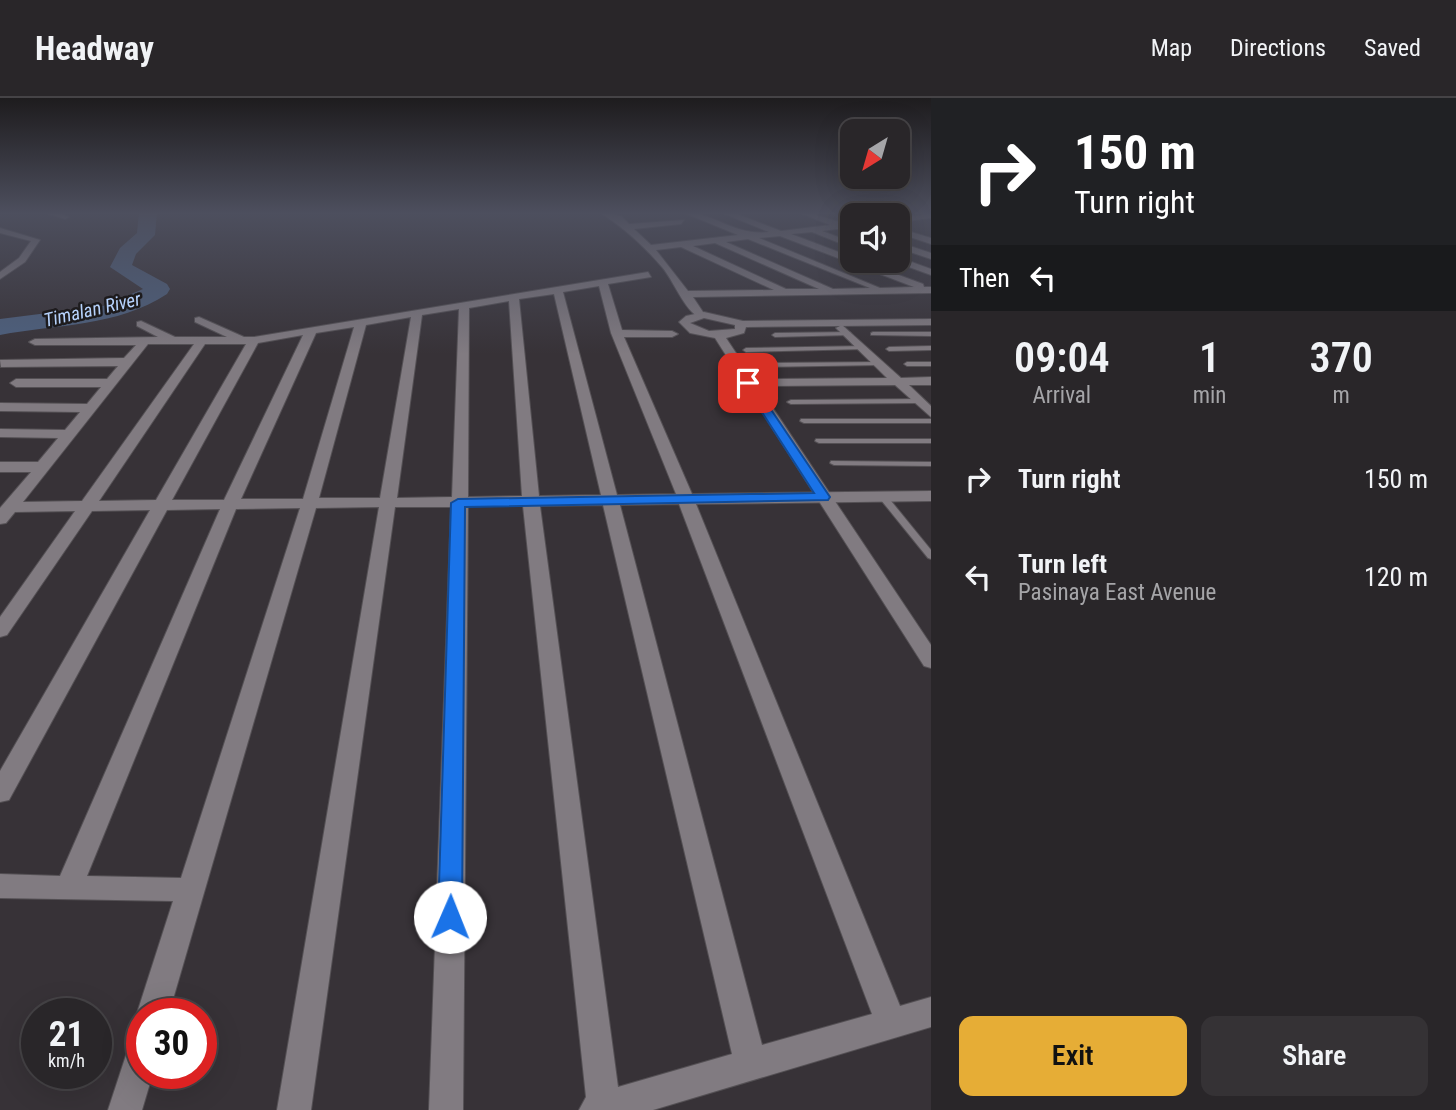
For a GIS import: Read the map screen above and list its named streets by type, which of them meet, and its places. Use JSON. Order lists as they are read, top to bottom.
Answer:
{
  "water": ["Timalan River"],
  "north": "bottom left",
  "page": {
    "header": "Headway",
    "nav": ["Map", "Directions", "Saved"],
    "turn": ["150 m", "Turn right"],
    "then": "Then",
    "eta": [
      "09:04",
      "Arrival",
      "1",
      "min",
      "370",
      "m"
    ],
    "list": [
      {
        "name": "Turn right",
        "value": "150 m"
      },
      {
        "name": "Turn left",
        "note": "Pasinaya East Avenue",
        "value": "120 m"
      }
    ],
    "speed": "21 km/h",
    "limit": "30",
    "buttons": ["Exit", "Share"]
  }
}
